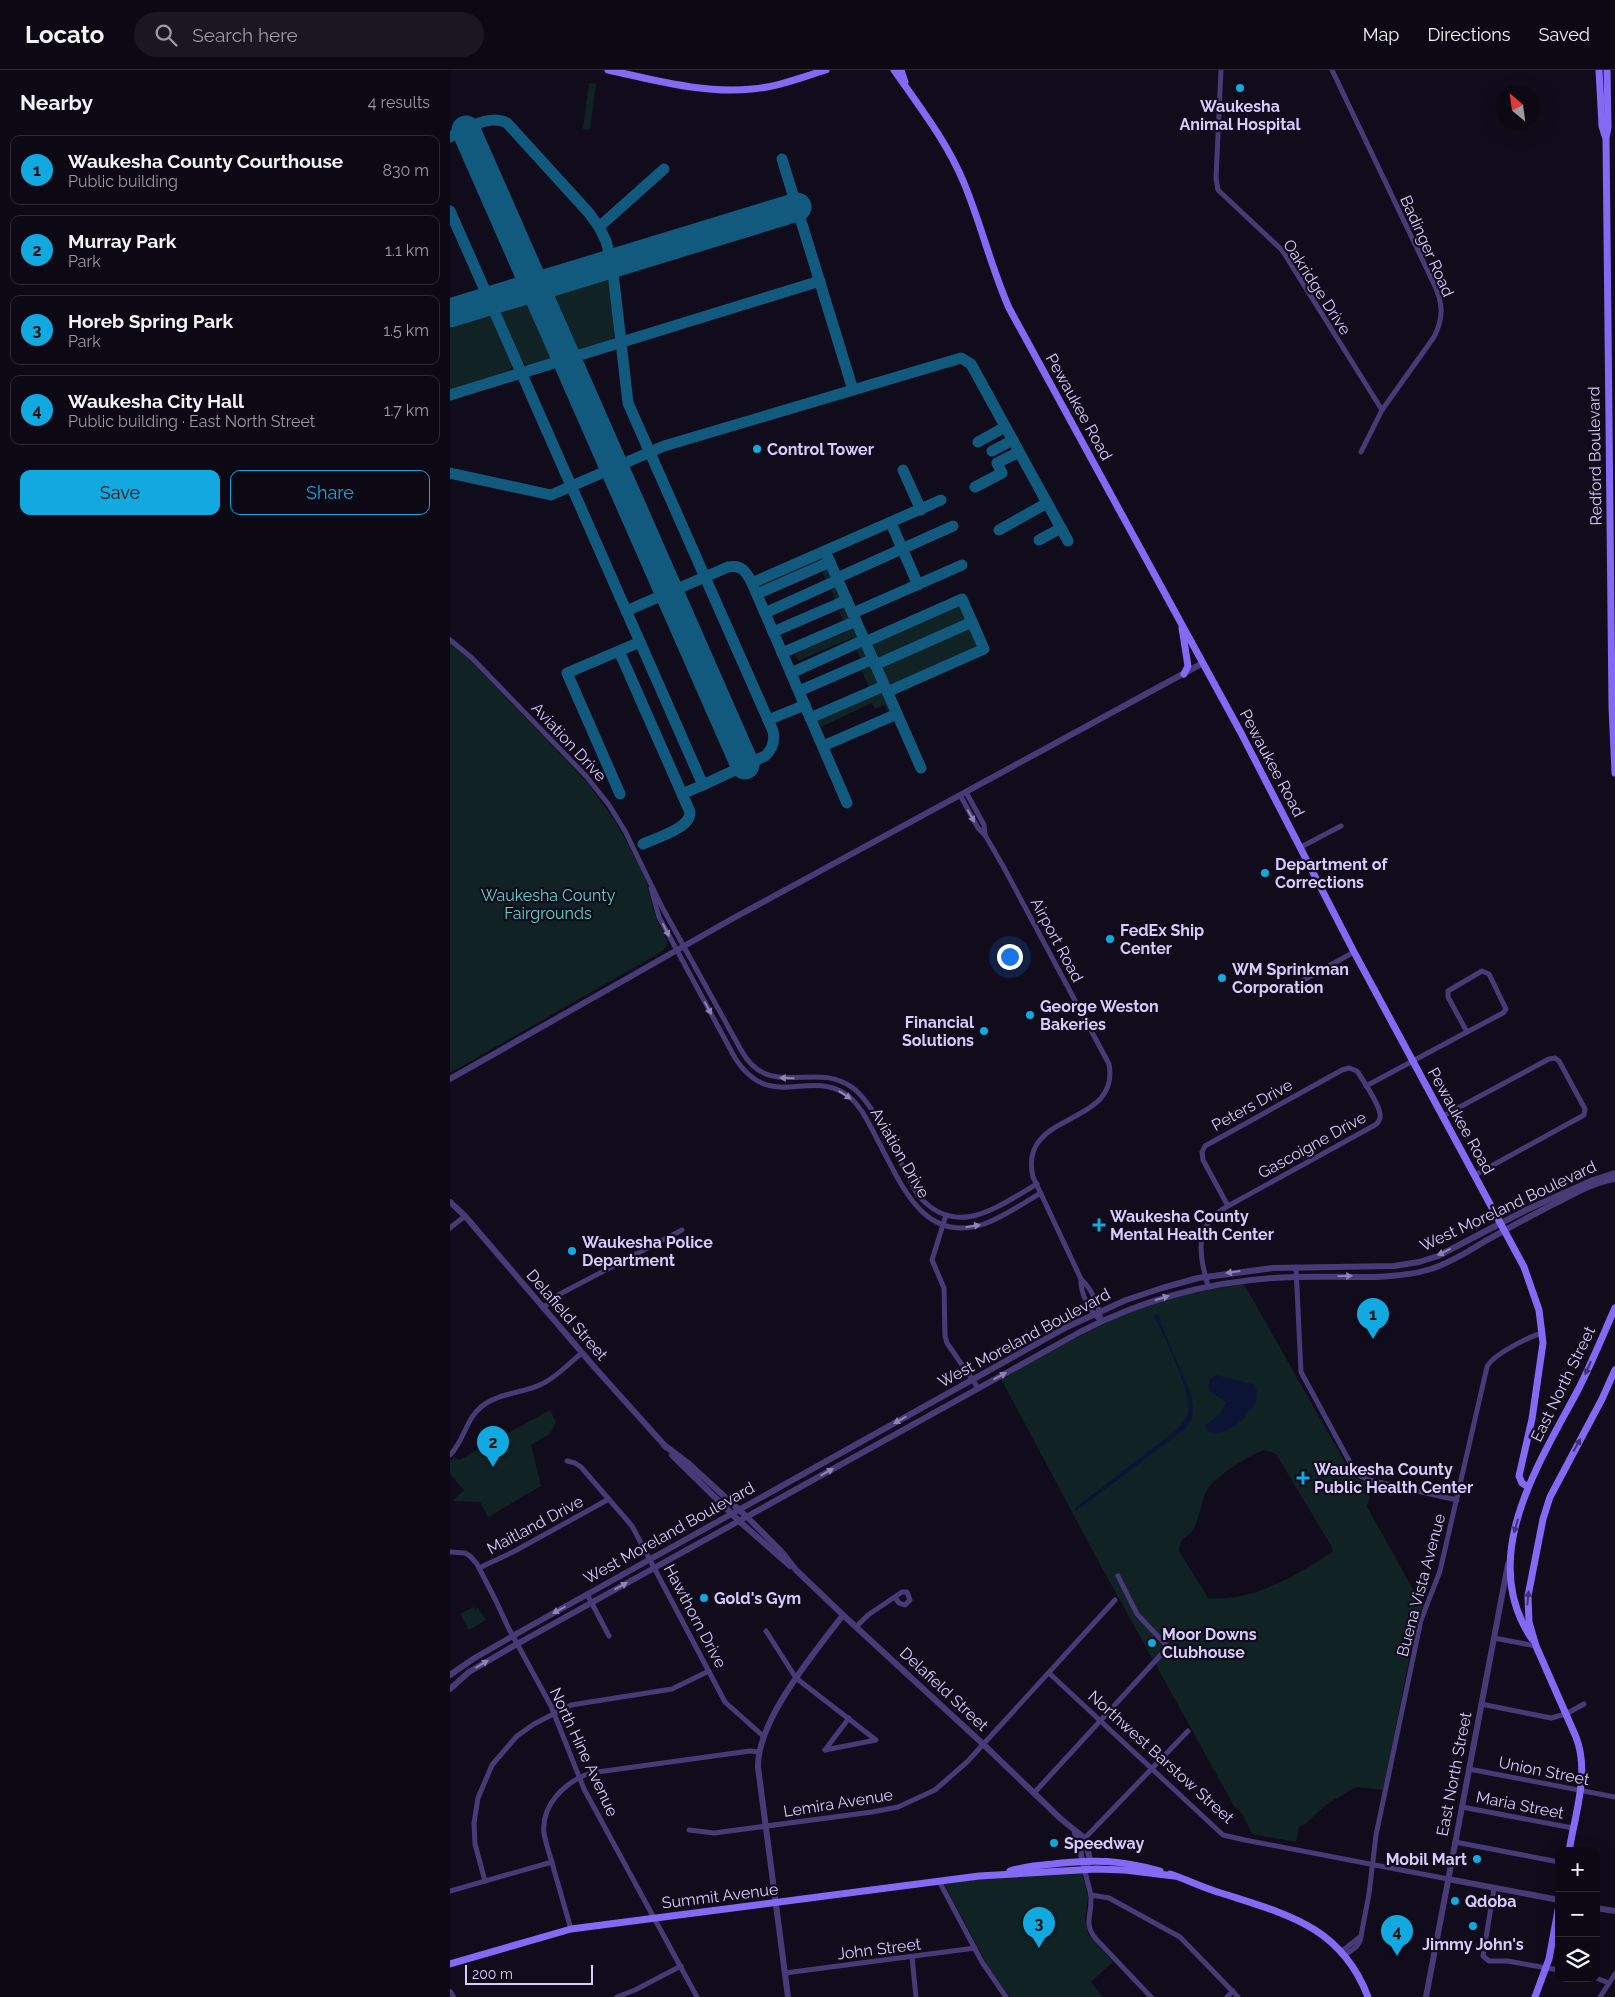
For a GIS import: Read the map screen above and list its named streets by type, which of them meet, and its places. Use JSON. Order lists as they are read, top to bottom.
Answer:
{
  "streets": {
    "main road": [
      "Pewaukee Road",
      "Redford Boulevard",
      "East North Street",
      "Summit Avenue"
    ],
    "street": [
      "Badinger Road",
      "Oakridge Drive",
      "Aviation Drive",
      "Airport Road",
      "Peters Drive",
      "Gascoigne Drive",
      "West Moreland Boulevard",
      "Delafield Street",
      "Maitland Drive",
      "Buena Vista Avenue",
      "Hawthorn Drive",
      "North Hine Avenue",
      "Northwest Barstow Street",
      "Union Street",
      "Lemira Avenue",
      "Maria Street",
      "John Street"
    ]
  },
  "crossings": [
    ["Badinger Road", "Oakridge Drive"],
    ["Pewaukee Road", "Gascoigne Drive"],
    ["Pewaukee Road", "West Moreland Boulevard"],
    ["Pewaukee Road", "East North Street"],
    ["Pewaukee Road", "Buena Vista Avenue"],
    ["Aviation Drive", "Airport Road"],
    ["Airport Road", "West Moreland Boulevard"],
    ["Peters Drive", "Gascoigne Drive"],
    ["Gascoigne Drive", "West Moreland Boulevard"],
    ["West Moreland Boulevard", "Delafield Street"],
    ["West Moreland Boulevard", "Hawthorn Drive"],
    ["West Moreland Boulevard", "North Hine Avenue"],
    ["Delafield Street", "Lemira Avenue"],
    ["Delafield Street", "Summit Avenue"],
    ["East North Street", "Northwest Barstow Street"],
    ["East North Street", "Union Street"],
    ["East North Street", "Maria Street"],
    ["Maitland Drive", "Hawthorn Drive"],
    ["Maitland Drive", "North Hine Avenue"],
    ["Buena Vista Avenue", "Northwest Barstow Street"],
    ["North Hine Avenue", "Summit Avenue"],
    ["Northwest Barstow Street", "Lemira Avenue"]
  ],
  "parks": ["Waukesha County Fairgrounds"],
  "places": {
    "other": [
      "Waukesha Animal Hospital",
      "Control Tower",
      "Department of Corrections",
      "FedEx Ship Center",
      "WM Sprinkman Corporation",
      "George Weston Bakeries",
      "Financial Solutions",
      "Waukesha Police Department",
      "Gold's Gym",
      "Moor Downs Clubhouse",
      "Speedway",
      "Mobil Mart",
      "Qdoba",
      "Jimmy John's"
    ],
    "health": ["Waukesha County Mental Health Center", "Waukesha County Public Health Center"]
  },
  "scale_bar": "200 m",
  "north": "top left",
  "page": {
    "header": "Locato",
    "search": "Search here",
    "nav": ["Map", "Directions", "Saved"],
    "heading": ["Nearby", "4 results"],
    "list": [
      {
        "mark": "1",
        "name": "Waukesha County Courthouse",
        "note": "Public building",
        "value": "830 m"
      },
      {
        "mark": "2",
        "name": "Murray Park",
        "note": "Park",
        "value": "1.1 km"
      },
      {
        "mark": "3",
        "name": "Horeb Spring Park",
        "note": "Park",
        "value": "1.5 km"
      },
      {
        "mark": "4",
        "name": "Waukesha City Hall",
        "note": "Public building · East North Street",
        "value": "1.7 km"
      }
    ],
    "buttons": ["Save", "Share"],
    "pins": [
      "1",
      "2",
      "3",
      "4"
    ],
    "map_buttons": ["+", "−"],
    "scale": "200 m"
  }
}
